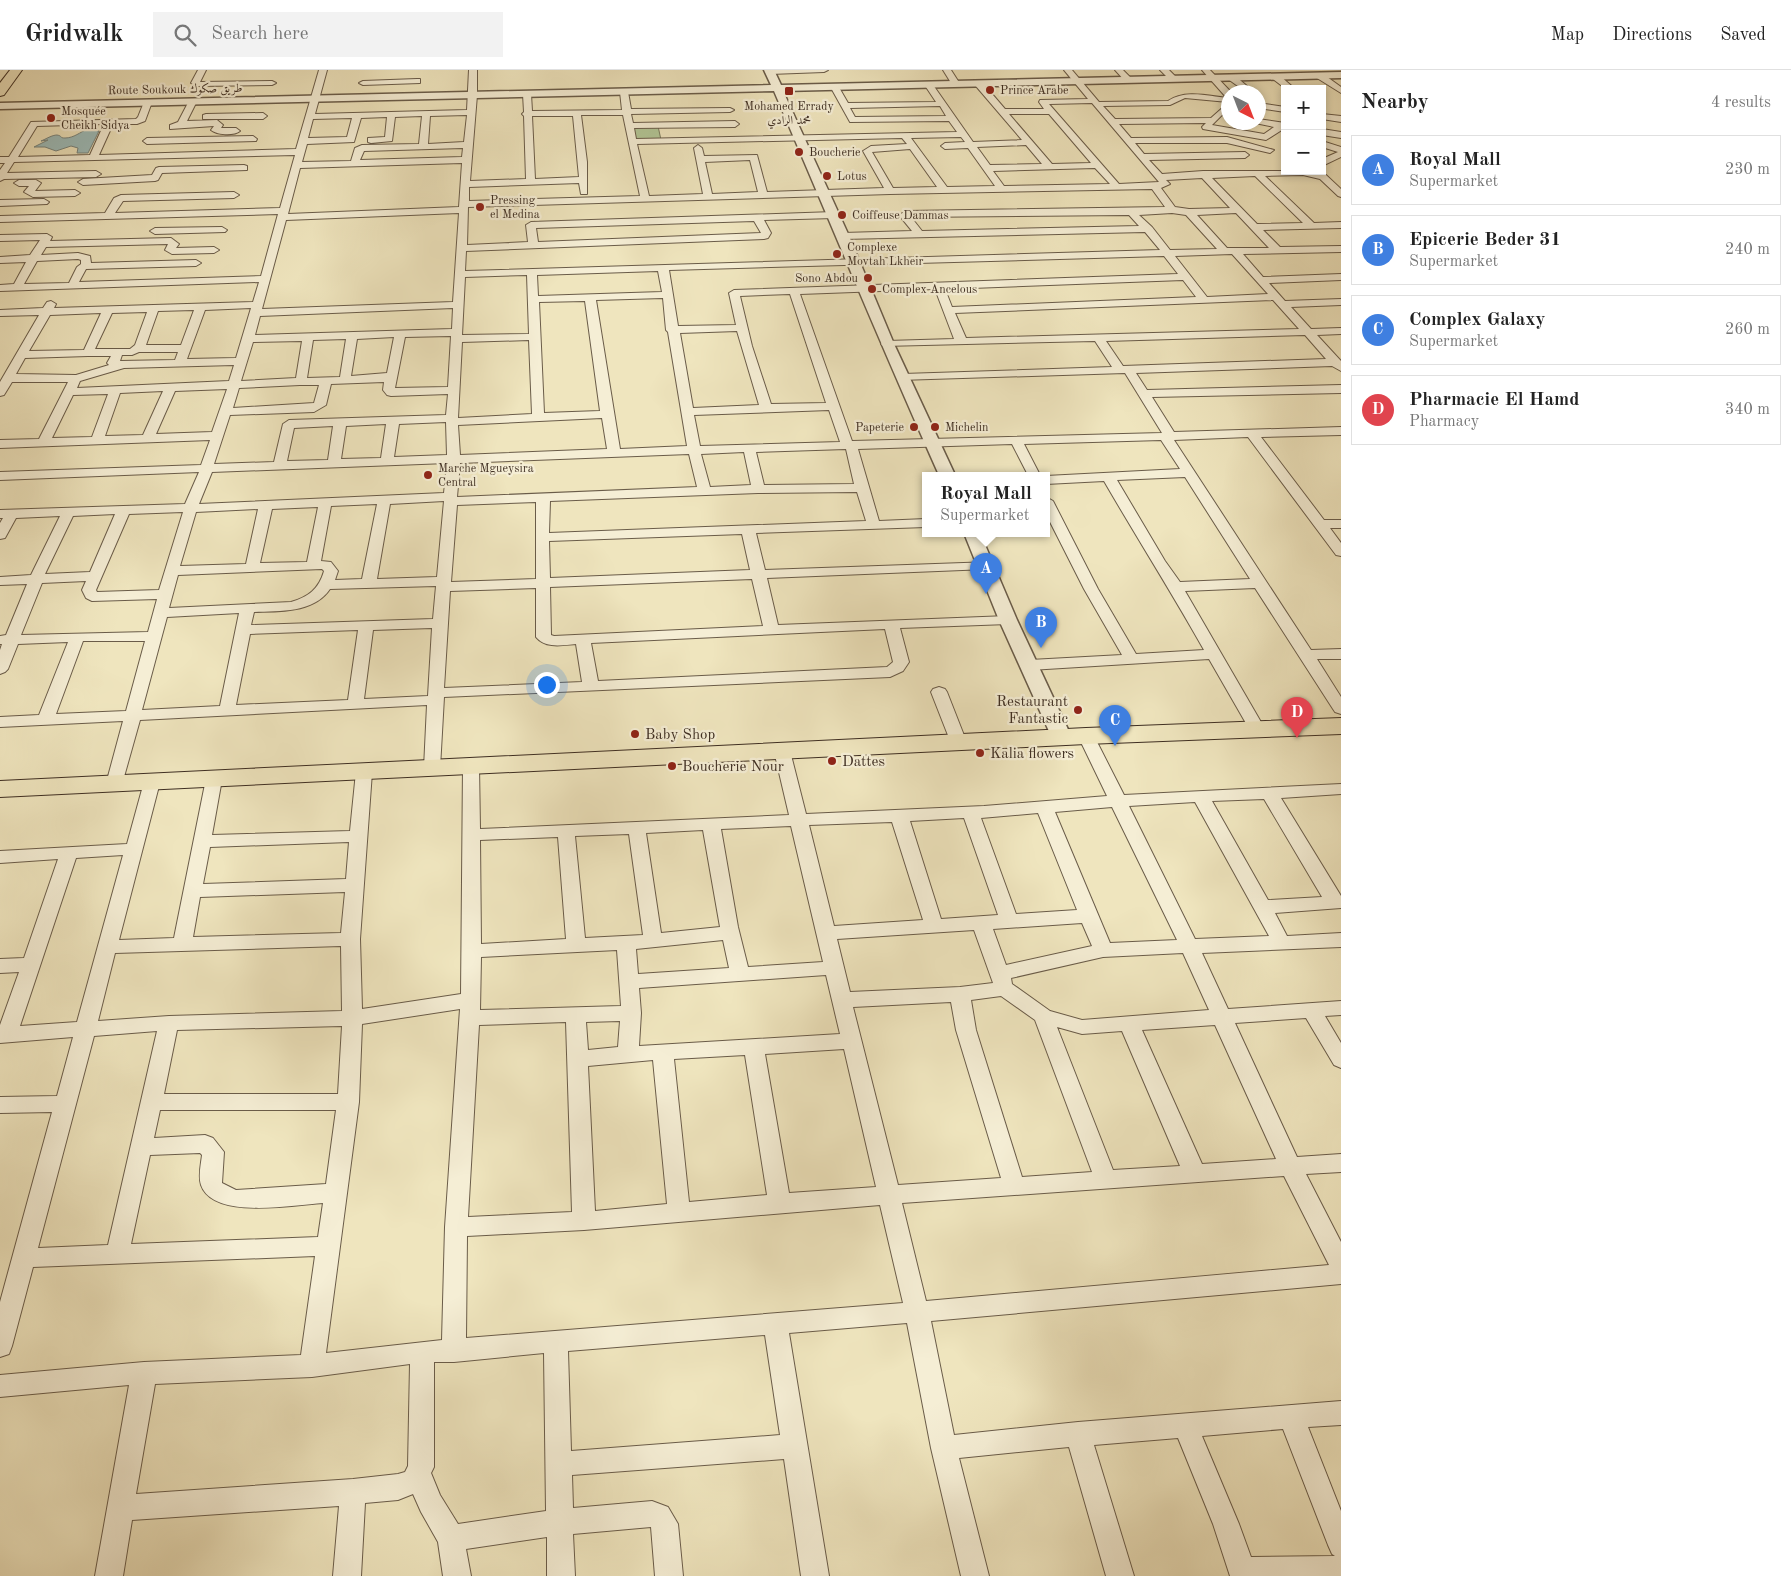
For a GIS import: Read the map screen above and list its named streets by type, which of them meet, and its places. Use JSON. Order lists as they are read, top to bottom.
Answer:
{
  "streets": {
    "street": ["Route Soukouk طريق صكوك"]
  },
  "places": {
    "other": [
      "Prince Arabe",
      "Mosquée Cheikh Sidya",
      "Boucherie",
      "Lotus",
      "Pressing el Medina",
      "Coiffeuse Dammas",
      "Complexe Movtah Lkheir",
      "Sono Abdou",
      "Complex Ancelous",
      "Papeterie",
      "Michelin",
      "Marche Mgueysira Central",
      "Restaurant Fantastic",
      "Baby Shop",
      "Kalia flowers",
      "Dattes",
      "Boucherie Nour"
    ],
    "transit": ["Mohamed Errady محمد الرادي"]
  },
  "north": "bottom right",
  "page": {
    "header": "Gridwalk",
    "search": "Search here",
    "nav": ["Map", "Directions", "Saved"],
    "heading": ["Nearby", "4 results"],
    "map_buttons": ["+", "−"],
    "list": [
      {
        "mark": "A",
        "name": "Royal Mall",
        "note": "Supermarket",
        "value": "230 m"
      },
      {
        "mark": "B",
        "name": "Epicerie Beder 31",
        "note": "Supermarket",
        "value": "240 m"
      },
      {
        "mark": "C",
        "name": "Complex Galaxy",
        "note": "Supermarket",
        "value": "260 m"
      },
      {
        "mark": "D",
        "name": "Pharmacie El Hamd",
        "note": "Pharmacy",
        "value": "340 m"
      }
    ],
    "popup": ["Royal Mall", "Supermarket"],
    "pins": [
      "A",
      "B",
      "D",
      "C"
    ]
  }
}
